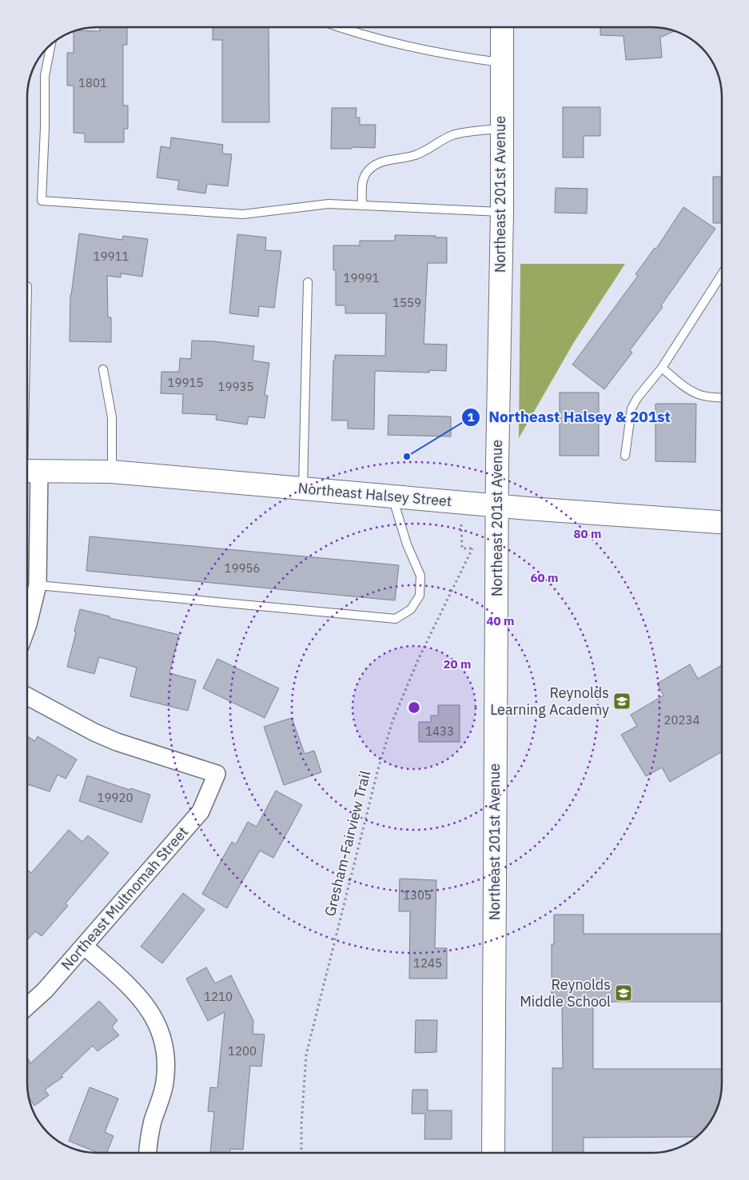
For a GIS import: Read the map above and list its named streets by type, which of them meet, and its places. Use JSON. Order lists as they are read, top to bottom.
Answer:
{
  "streets": {
    "street": ["Northeast 201st Avenue", "Northeast Halsey Street", "Northeast Multnomah Street"],
    "path": ["Gresham-Fairview Trail"]
  },
  "crossings": [
    ["Northeast 201st Avenue", "Northeast Halsey Street"]
  ],
  "places": {
    "other": ["Northeast Halsey & 201st"],
    "school or university": ["Reynolds Learning Academy", "Reynolds Middle School"]
  },
  "house_numbers": [
    "1801",
    "19911",
    "19991",
    "1559",
    "19915",
    "19935",
    "19956",
    "20234",
    "1433",
    "19920",
    "1305",
    "1245",
    "1210",
    "1200"
  ],
  "rings": [
    "80 m",
    "60 m",
    "40 m",
    "20 m"
  ]
}
